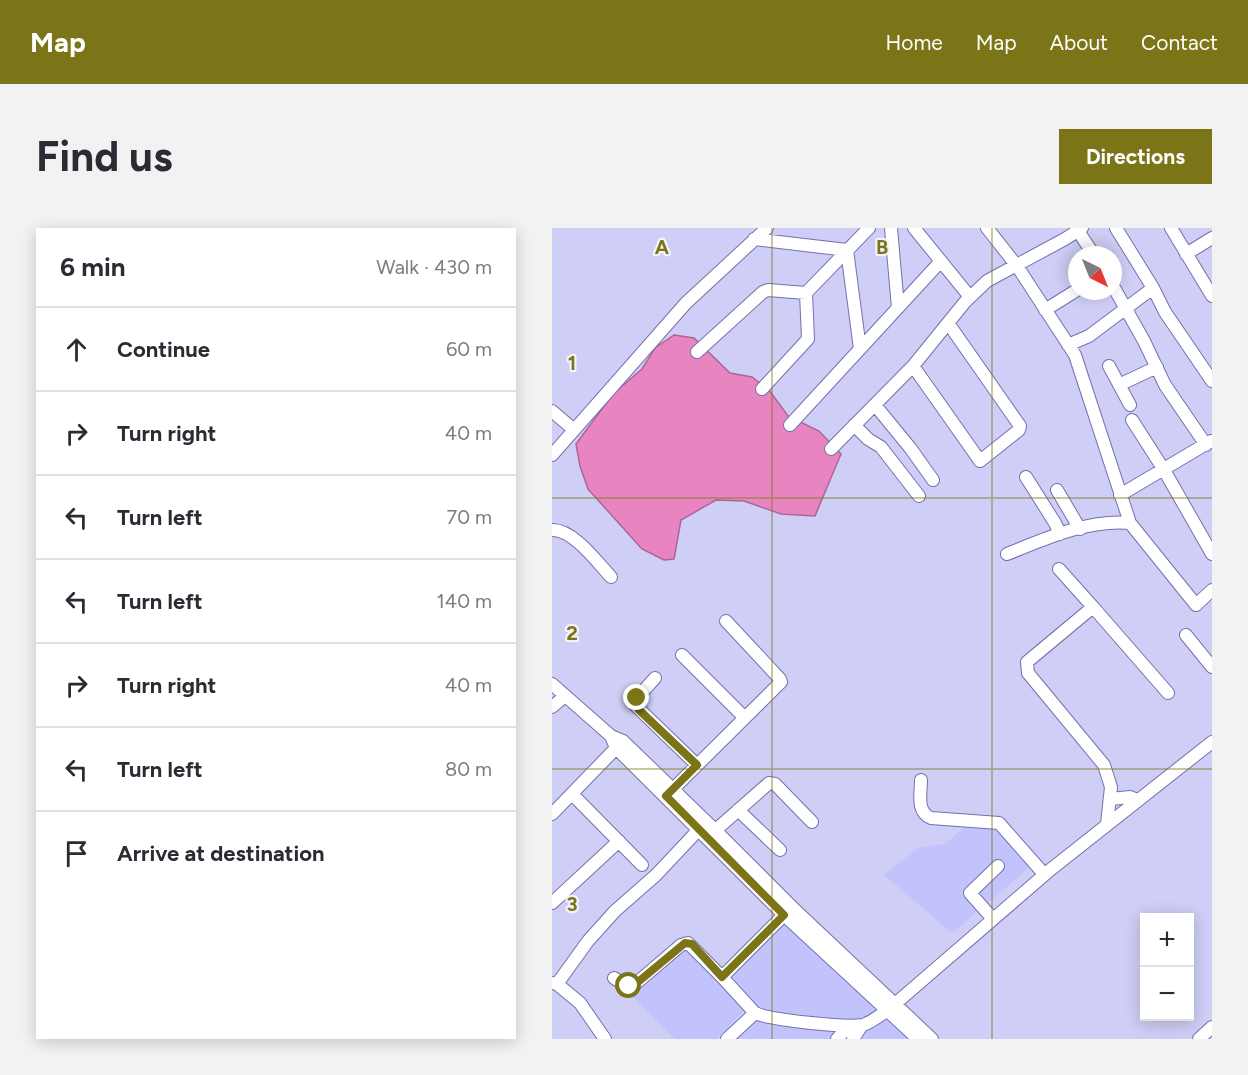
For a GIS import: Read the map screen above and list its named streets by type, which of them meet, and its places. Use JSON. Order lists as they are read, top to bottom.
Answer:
{
  "north": "bottom right",
  "page": {
    "header": "Map",
    "nav": [
      "Home",
      "Map",
      "About",
      "Contact"
    ],
    "buttons": "Directions",
    "title": "Find us",
    "heading": ["6 min", "Walk · 430 m"],
    "list": [
      ["Continue", "60 m"],
      ["Turn right", "40 m"],
      ["Turn left", "70 m"],
      ["Turn left", "140 m"],
      ["Turn right", "40 m"],
      ["Turn left", "80 m"],
      "Arrive at destination"
    ],
    "map_buttons": ["+", "−"]
  },
  "grid": {
    "columns": ["A", "B"],
    "rows": ["1", "2", "3"]
  }
}
